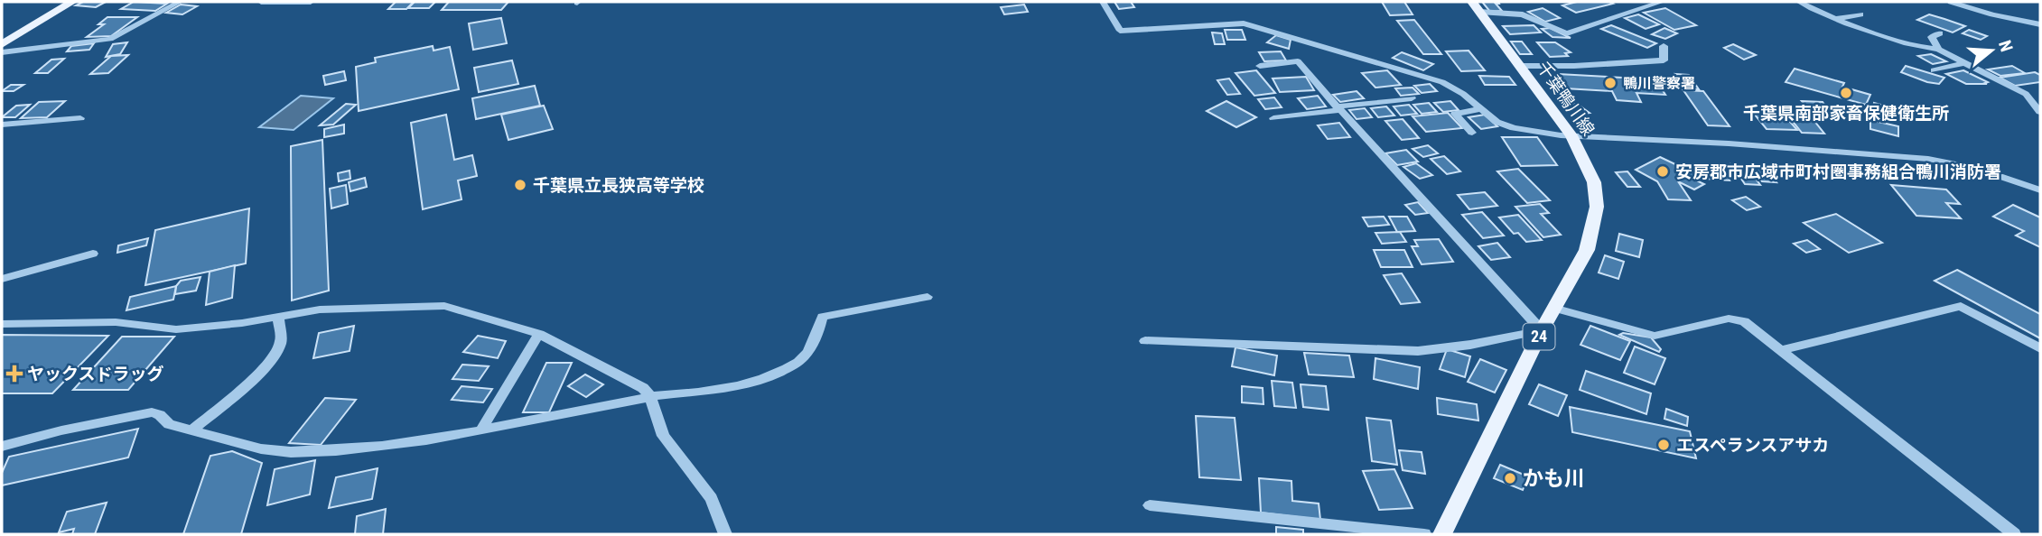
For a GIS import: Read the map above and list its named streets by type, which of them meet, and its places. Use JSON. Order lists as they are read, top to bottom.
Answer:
{
  "streets": {
    "main road": ["千葉鴨川線", "24"]
  },
  "places": {
    "other": [
      "鴨川警察署",
      "千葉県南部家畜保健衛生所",
      "安房郡市広域市町村圏事務組合鴨川消防署",
      "千葉県立長狭高等学校",
      "エスペランスアサカ",
      "かも川"
    ],
    "health": ["ヤックスドラッグ"]
  },
  "north": "right"
}
